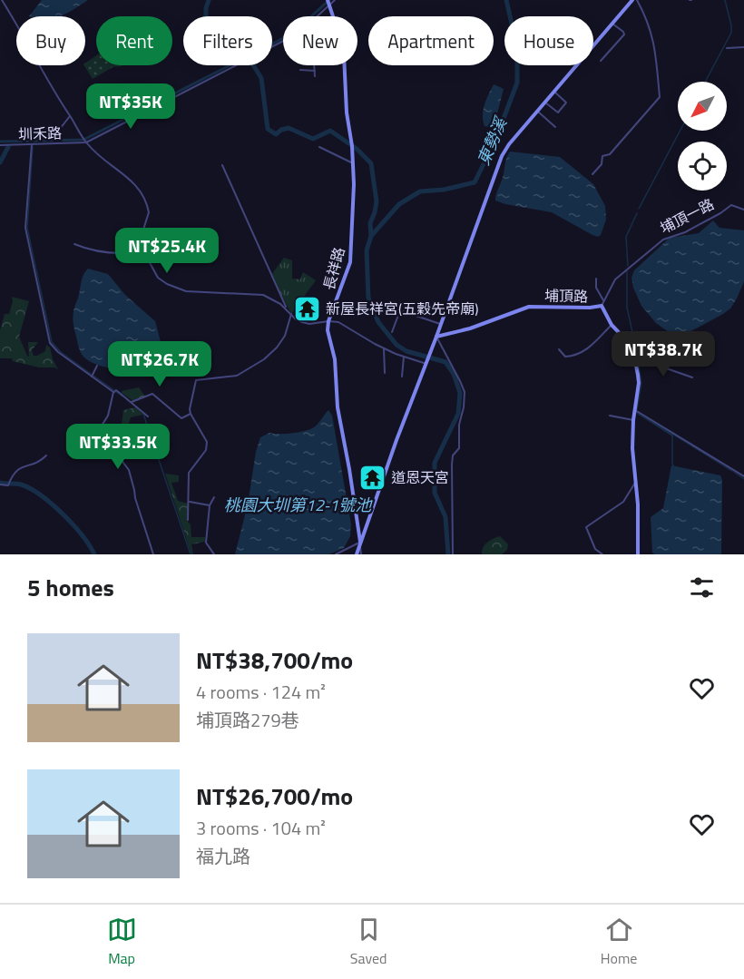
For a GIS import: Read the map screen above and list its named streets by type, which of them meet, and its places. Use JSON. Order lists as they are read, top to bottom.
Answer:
{
  "streets": {
    "street": [
      "圳禾路",
      "埔頂一路",
      "長祥路",
      "埔頂路"
    ]
  },
  "crossings": [
    ["圳禾路", "長祥路"],
    ["埔頂一路", "埔頂路"]
  ],
  "water": ["東勢溪", "桃園大圳第12-1號池"],
  "places": {
    "temple": ["新屋長祥宮(五穀先帝廟)", "道恩天宮"]
  },
  "north": "bottom left",
  "page": {
    "chip": [
      "Buy",
      "Rent",
      "Filters",
      "New",
      "Apartment",
      "House"
    ],
    "price": [
      "NT$35K",
      "NT$25.4K",
      "NT$38.7K",
      "NT$26.7K",
      "NT$33.5K"
    ],
    "heading": "5 homes",
    "list": [
      {
        "name": "NT$38,700/mo",
        "note": "4 rooms · 124 m² · 埔頂路279巷"
      },
      {
        "name": "NT$26,700/mo",
        "note": "3 rooms · 104 m² · 福九路"
      }
    ],
    "tabs": ["Map", "Saved", "Home"]
  }
}
